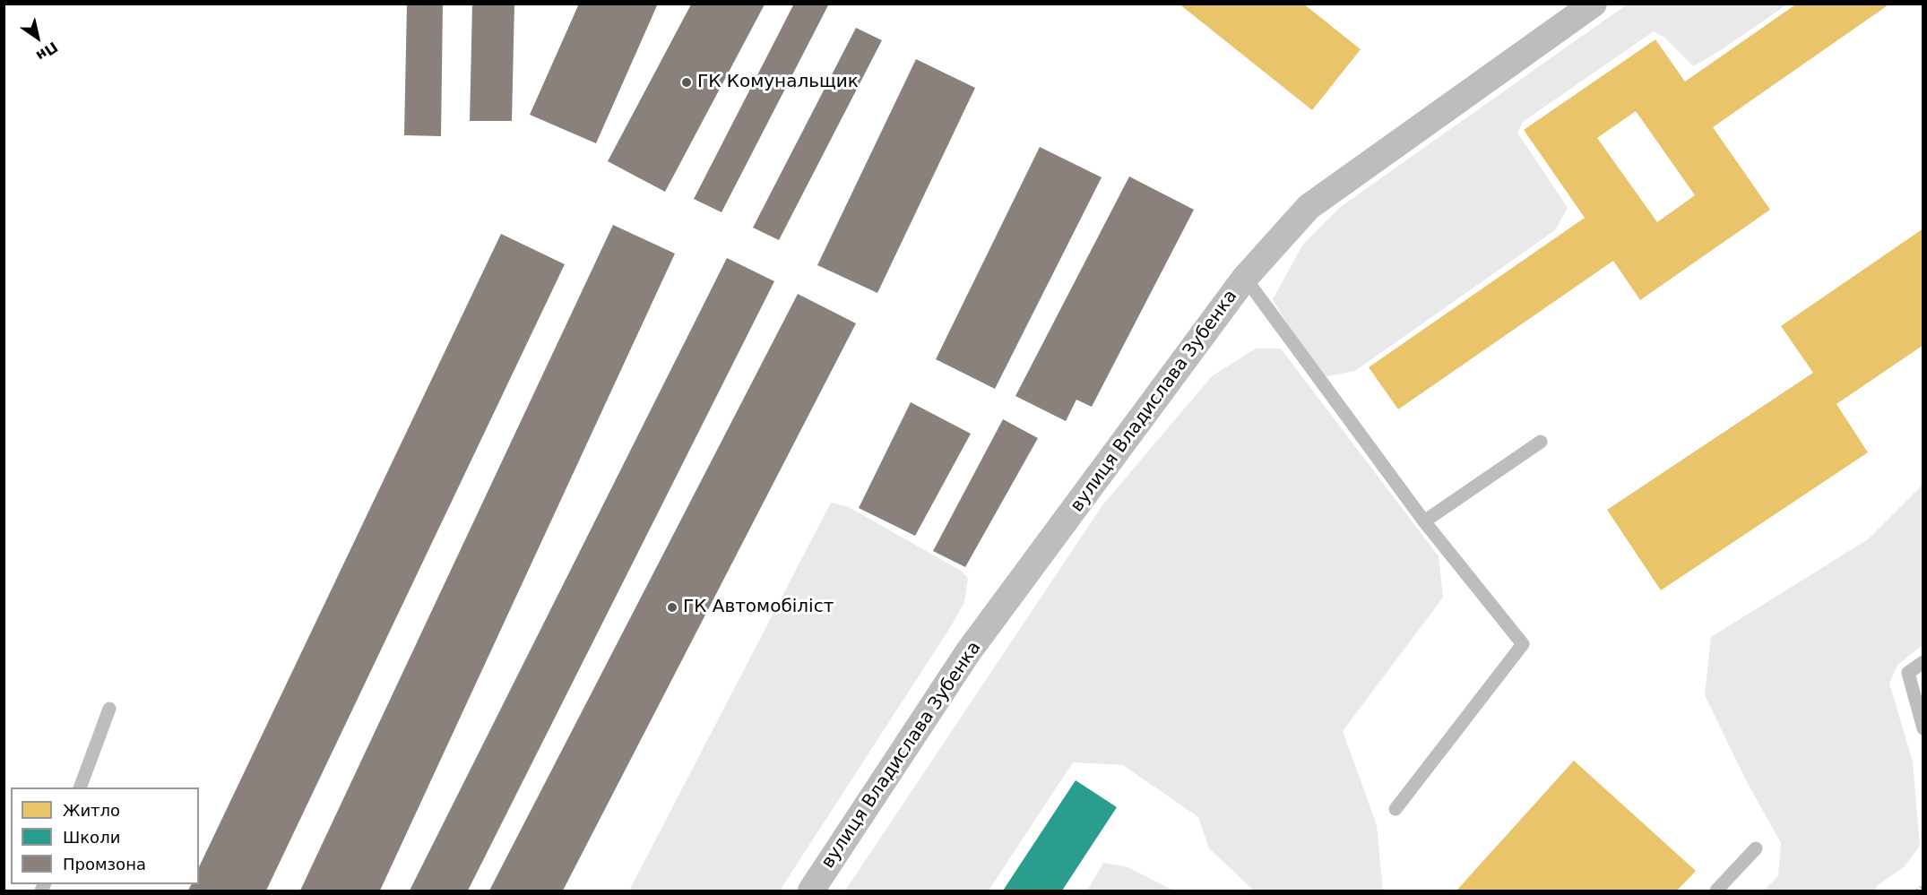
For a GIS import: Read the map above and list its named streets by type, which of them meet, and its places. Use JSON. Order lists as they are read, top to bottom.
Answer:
{
  "streets": {
    "street": ["вулиця Владислава Зубенка"]
  },
  "places": ["ГК Комунальщик", "ГК Автомобіліст"],
  "legend": ["Житло", "Школи", "Промзона"],
  "north": "bottom right"
}
